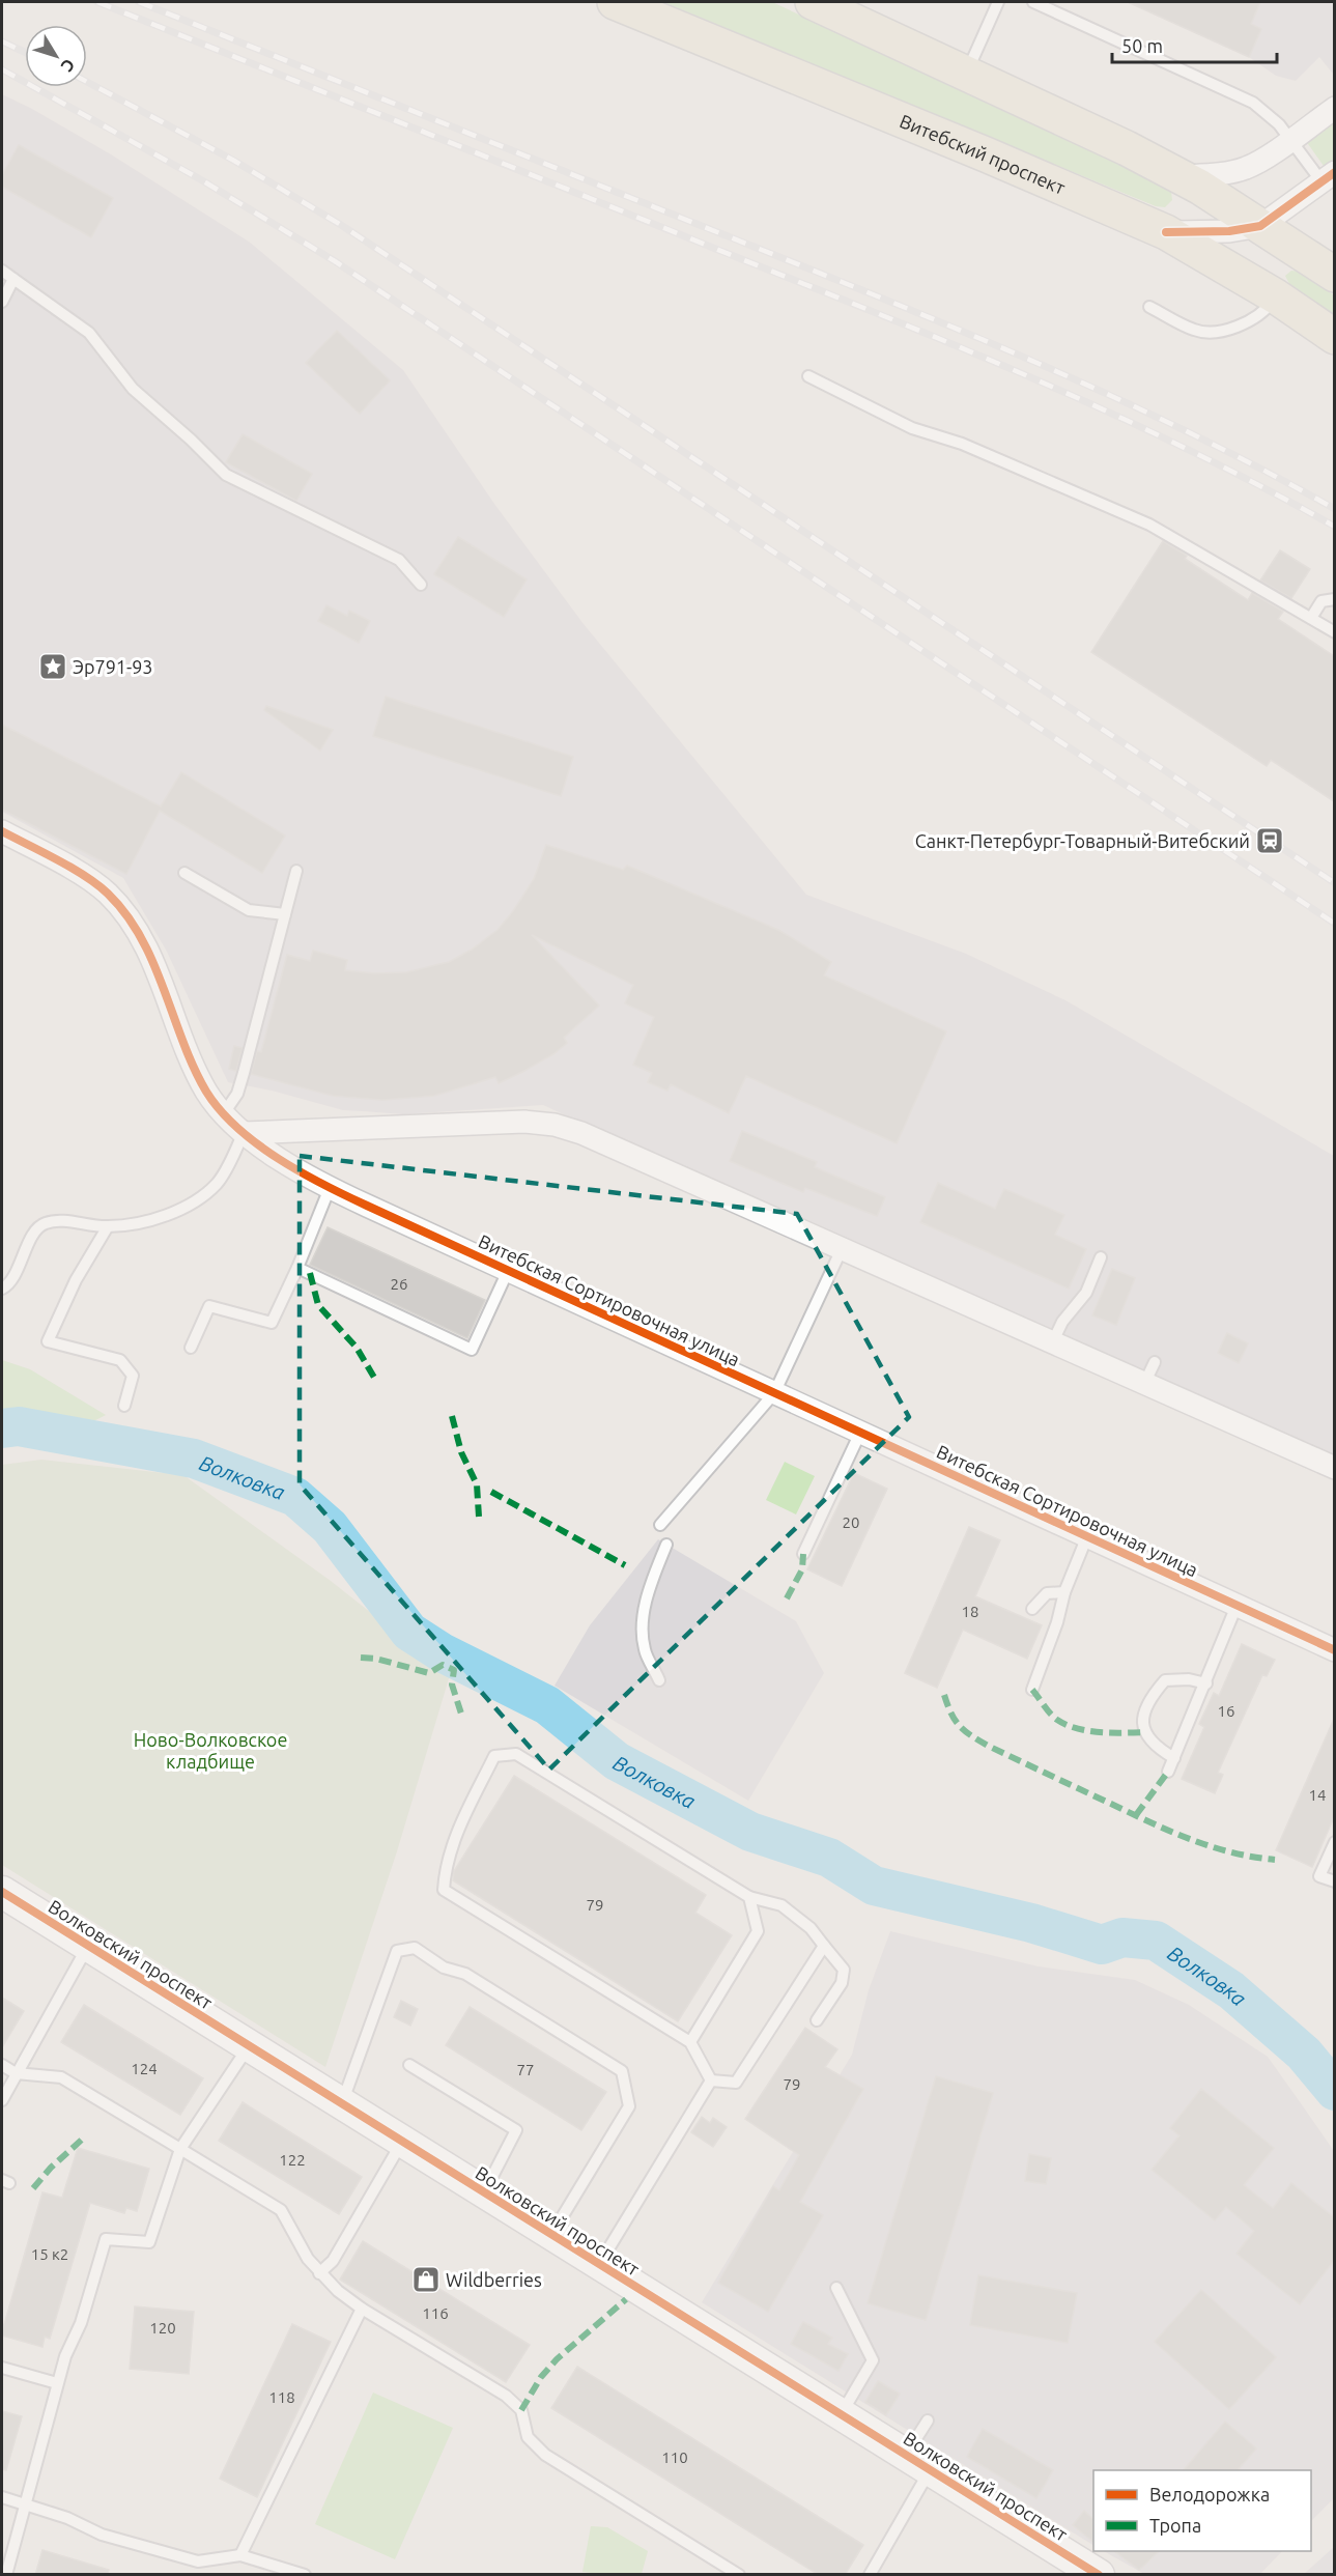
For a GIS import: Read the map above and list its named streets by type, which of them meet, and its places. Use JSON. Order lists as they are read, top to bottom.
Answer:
{
  "streets": {
    "main road": ["Витебский проспект"],
    "street": ["Витебская Сортировочная улица", "Волковский проспект"]
  },
  "water": ["Волковка"],
  "parks": ["Ново-Волковское кладбище"],
  "places": {
    "place": ["Эр791-93"],
    "station": ["Санкт-Петербург-Товарный-Витебский"],
    "shop": ["Wildberries"]
  },
  "house_numbers": [
    "26",
    "20",
    "18",
    "16",
    "14",
    "79",
    "124",
    "77",
    "79",
    "122",
    "15 к2",
    "116",
    "120",
    "118",
    "110"
  ],
  "legend": ["Велодорожка", "Тропа"],
  "scale_bar": "50 m",
  "north": "bottom right"
}
